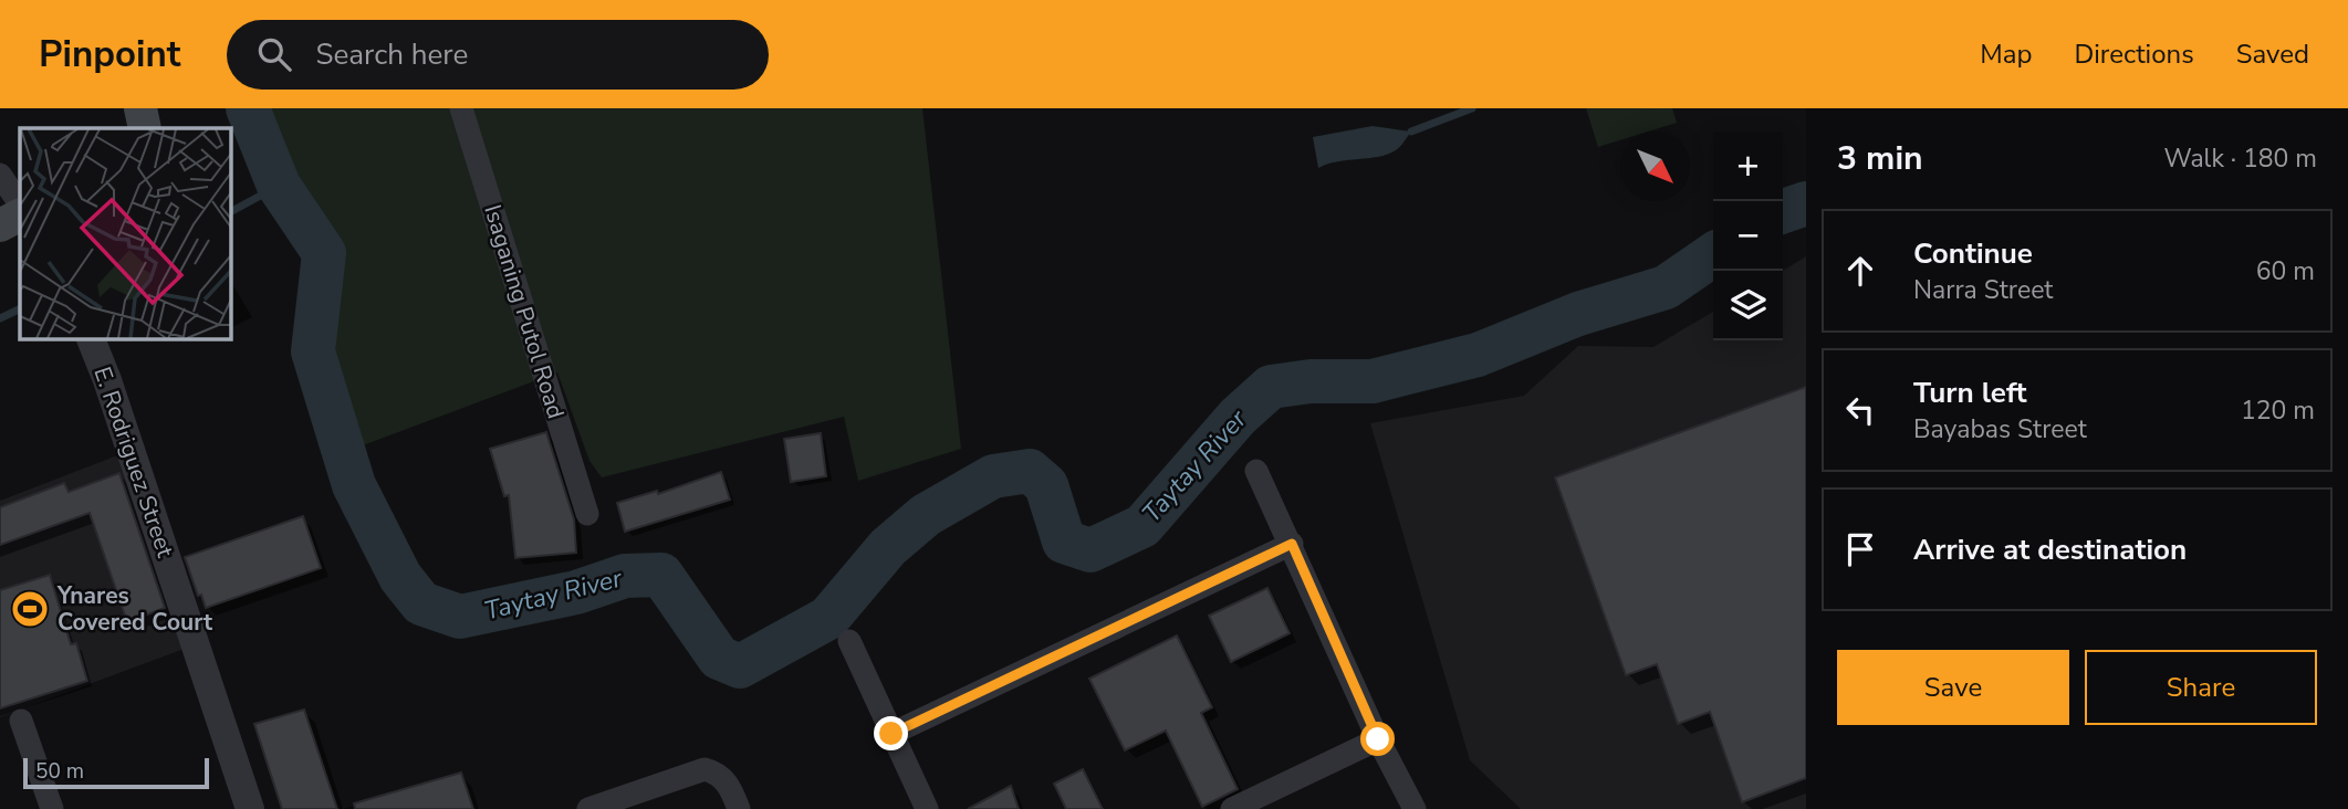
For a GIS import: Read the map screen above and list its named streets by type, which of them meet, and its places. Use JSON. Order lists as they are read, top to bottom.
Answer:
{
  "streets": {
    "street": ["Isaganing Putol Road", "E. Rodriguez Street"]
  },
  "water": ["Taytay River"],
  "places": {
    "sports": ["Ynares Covered Court"]
  },
  "scale_bar": "50 m",
  "north": "bottom right",
  "page": {
    "header": "Pinpoint",
    "search": "Search here",
    "nav": ["Map", "Directions", "Saved"],
    "heading": ["3 min", "Walk · 180 m"],
    "map_buttons": ["+", "−"],
    "list": [
      ["Continue", "Narra Street", "60 m"],
      ["Turn left", "Bayabas Street", "120 m"],
      "Arrive at destination"
    ],
    "buttons": ["Save", "Share"],
    "scale": "50 m"
  }
}
